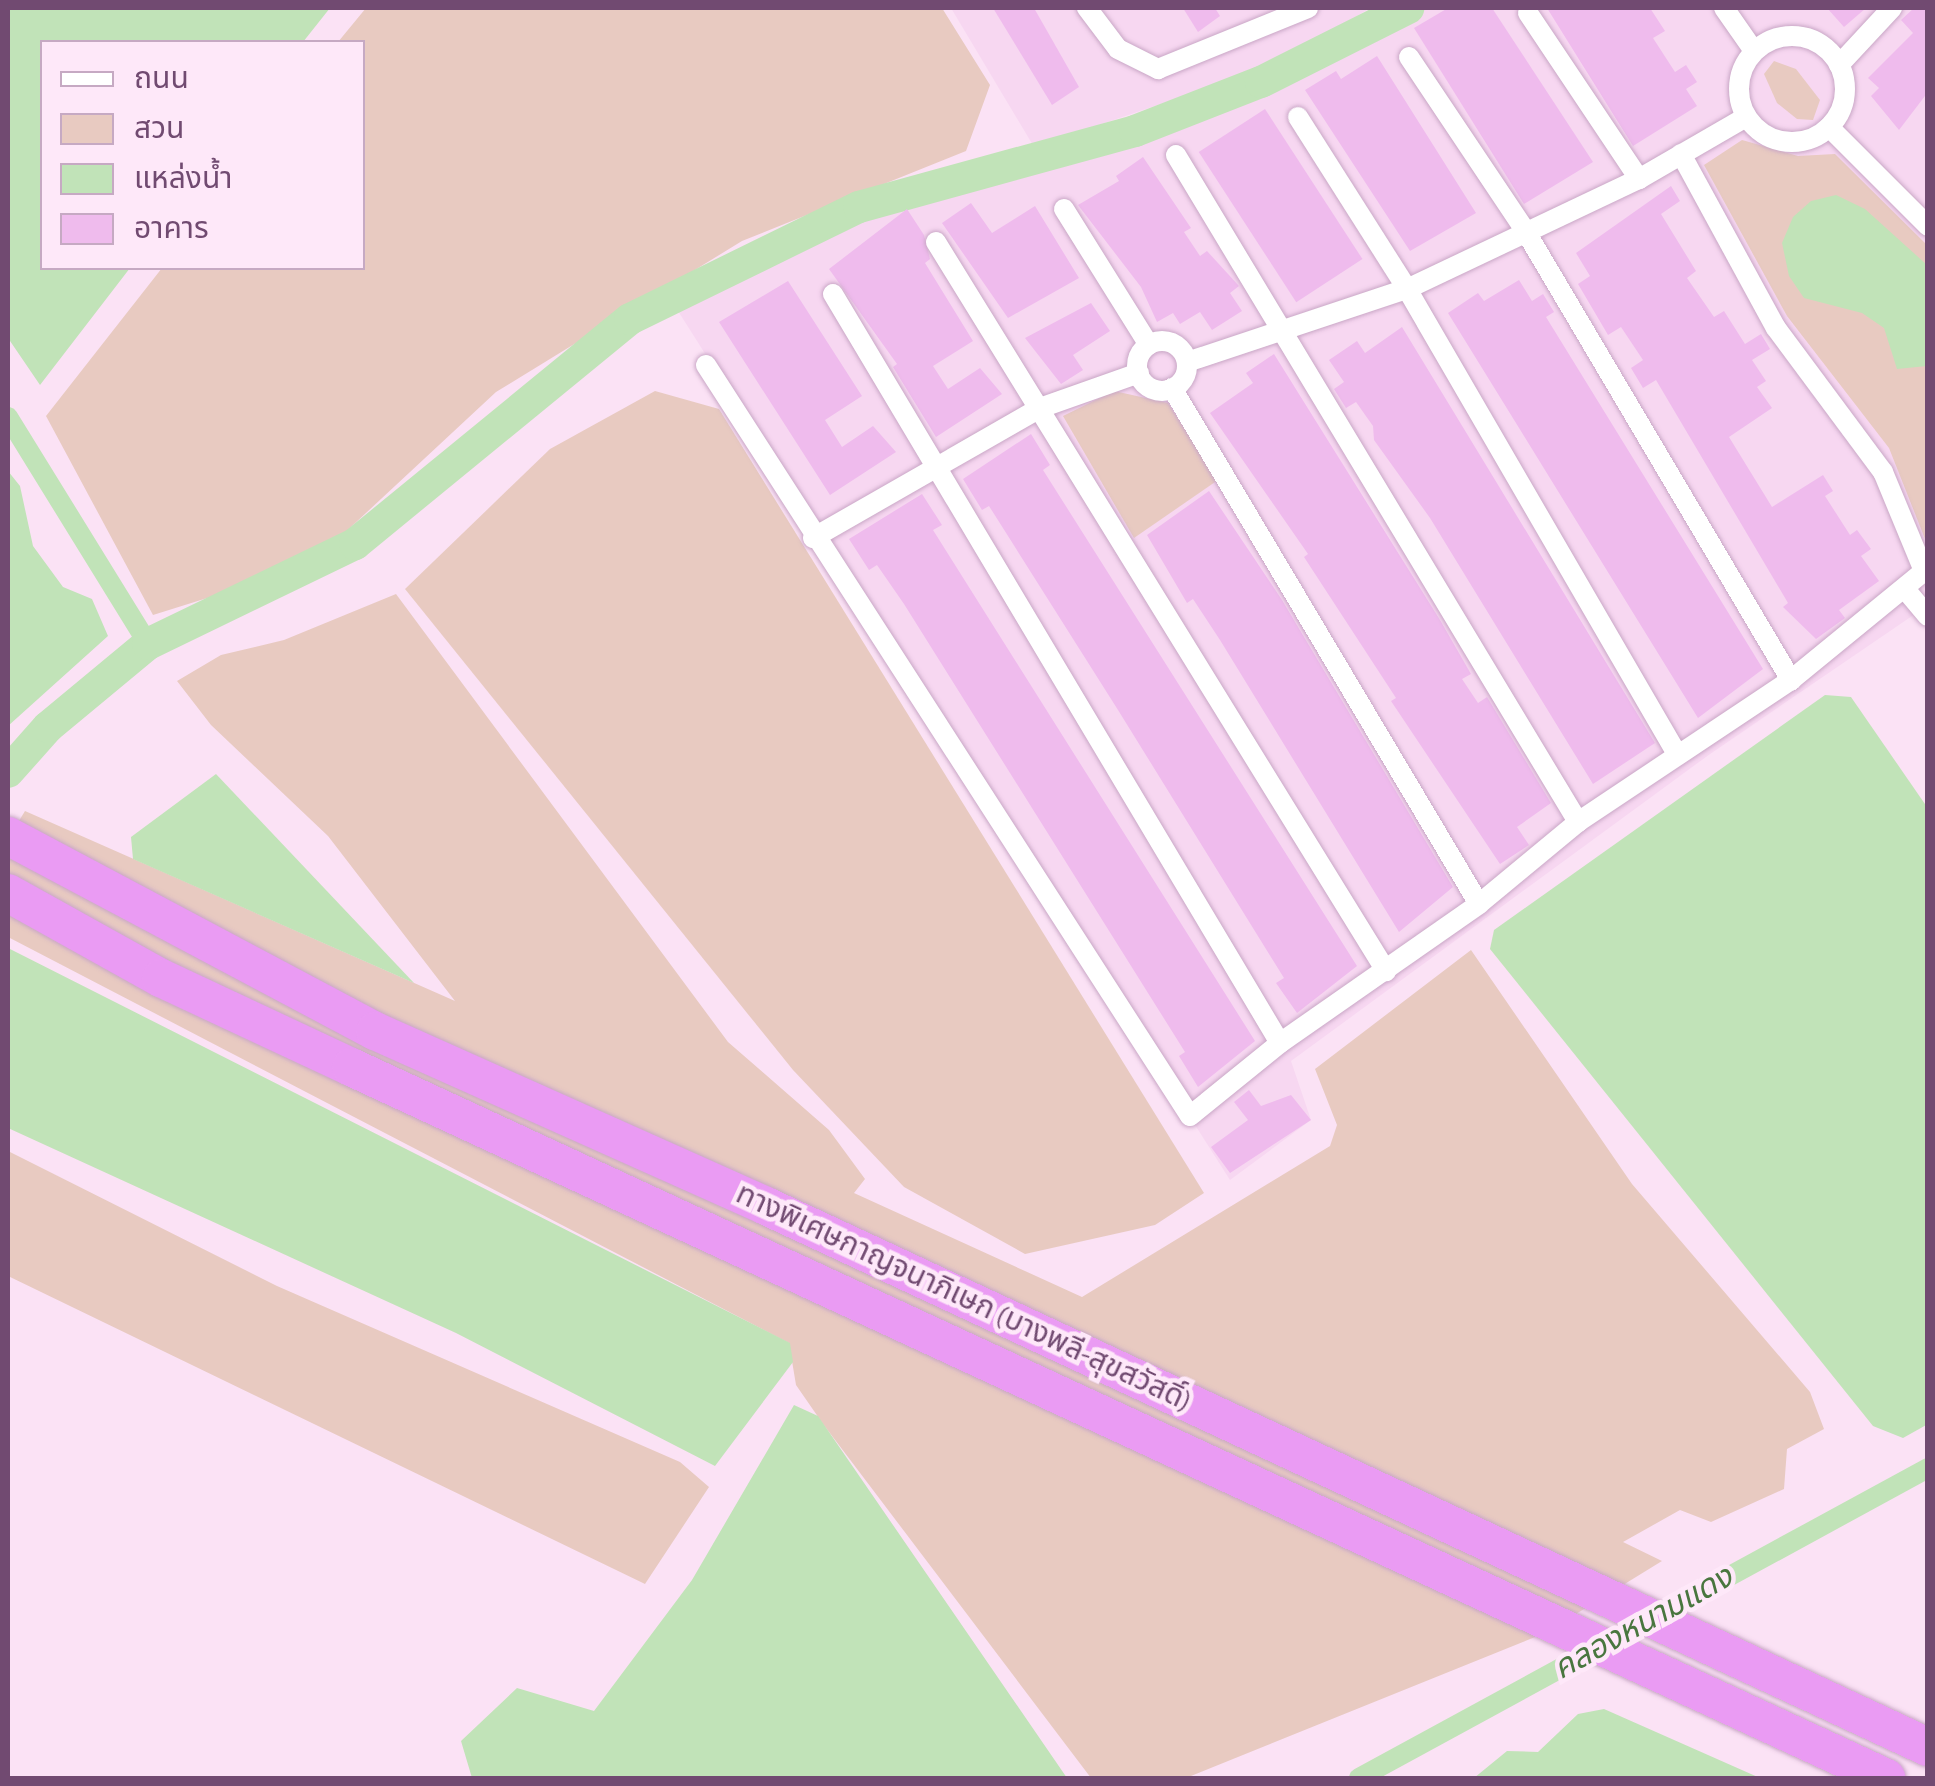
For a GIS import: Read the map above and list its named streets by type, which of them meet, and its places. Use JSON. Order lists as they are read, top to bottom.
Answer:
{
  "streets": {
    "highway": ["ทางพิเศษกาญจนาภิเษก (บางพลี-สุขสวัสดิ์)"]
  },
  "water": ["คลองหนามแดง"],
  "legend": [
    "ถนน",
    "สวน",
    "แหล่งน้ำ",
    "อาคาร"
  ]
}
